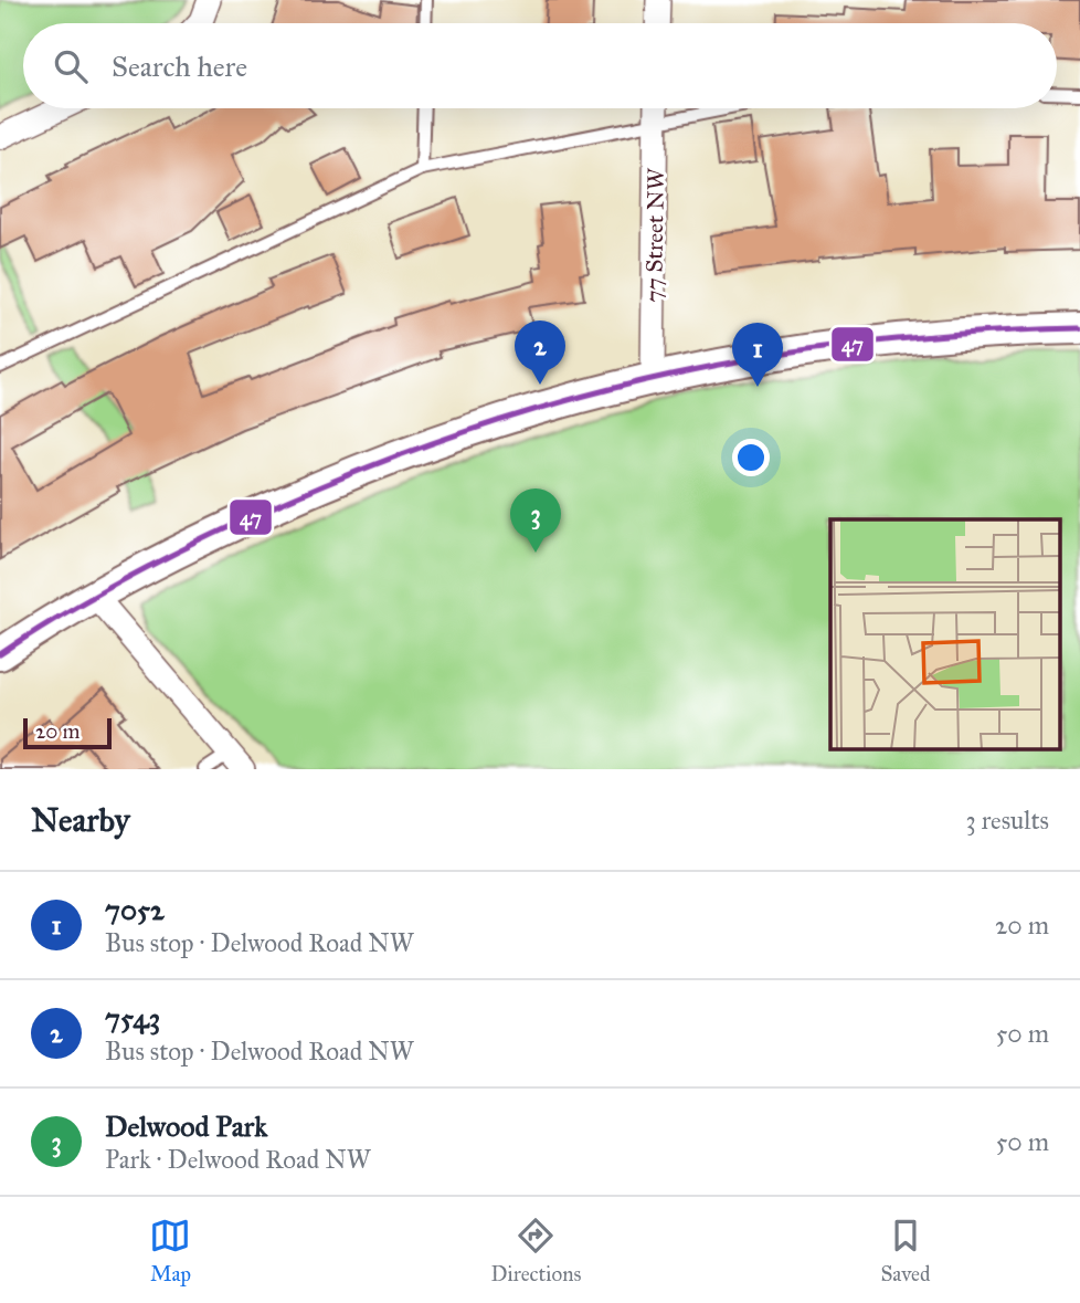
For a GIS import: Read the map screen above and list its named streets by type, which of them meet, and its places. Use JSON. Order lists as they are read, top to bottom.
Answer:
{
  "streets": {
    "street": ["77 Street NW"]
  },
  "lines": ["transit line 47"],
  "scale_bar": "20 m",
  "page": {
    "search": "Search here",
    "pins": ["2", "1", "3"],
    "scale": "20 m",
    "heading": ["Nearby", "3 results"],
    "list": [
      {
        "mark": "1",
        "name": "7052",
        "note": "Bus stop · Delwood Road NW",
        "value": "20 m"
      },
      {
        "mark": "2",
        "name": "7543",
        "note": "Bus stop · Delwood Road NW",
        "value": "50 m"
      },
      {
        "mark": "3",
        "name": "Delwood Park",
        "note": "Park · Delwood Road NW",
        "value": "50 m"
      }
    ],
    "nav": ["Map", "Directions", "Saved"]
  }
}
